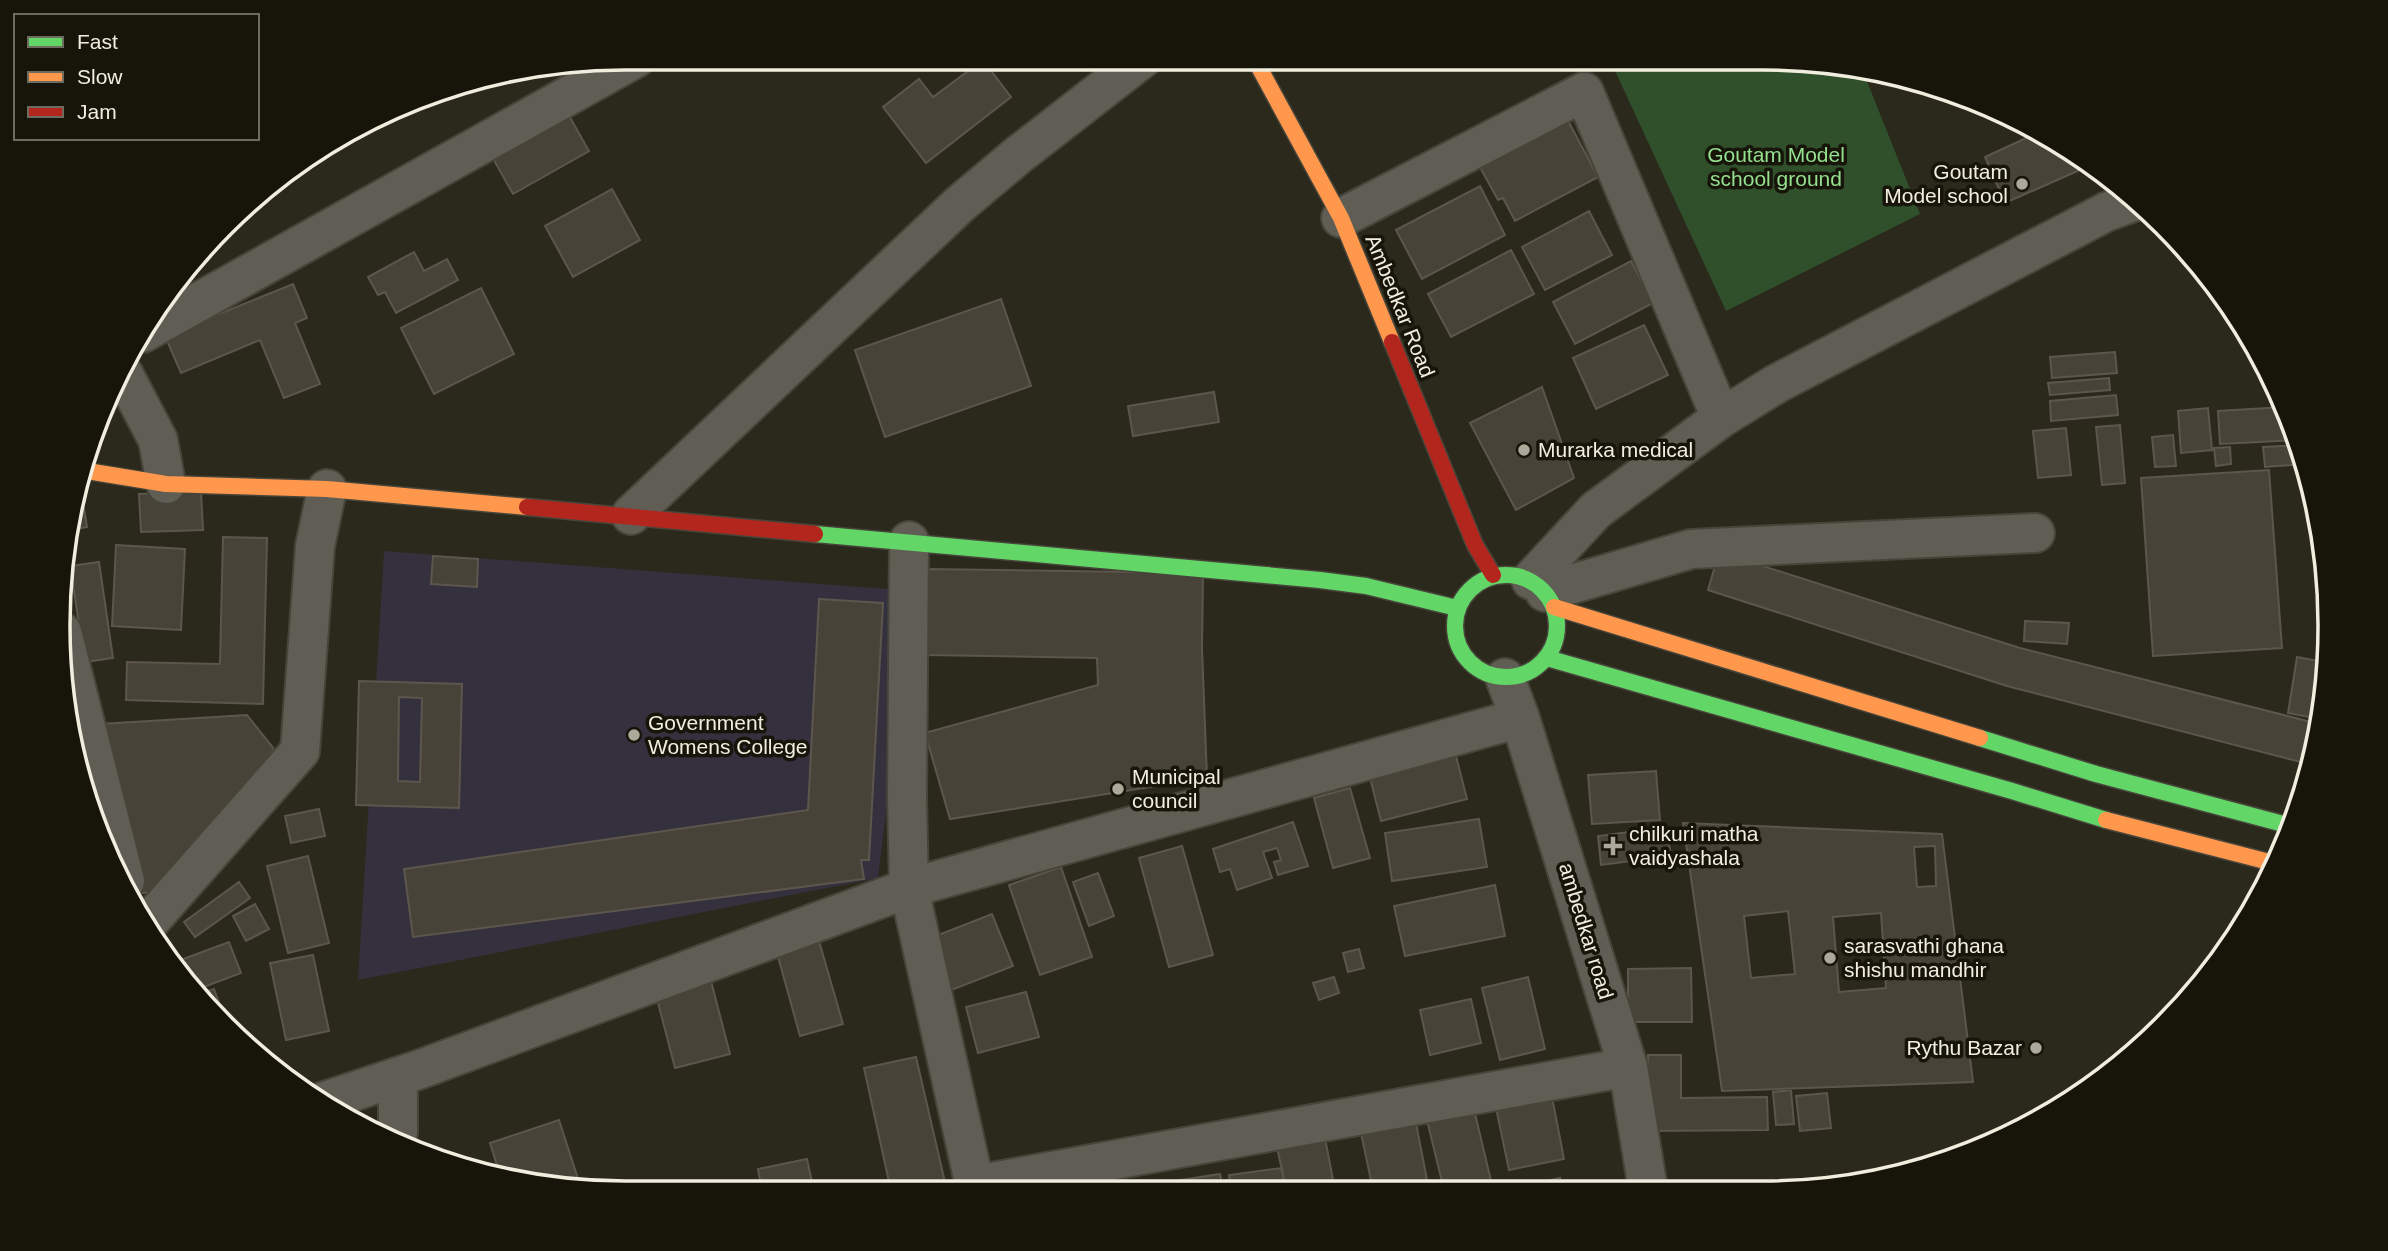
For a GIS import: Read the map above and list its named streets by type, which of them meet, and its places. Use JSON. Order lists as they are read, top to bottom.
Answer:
{
  "streets": {
    "main road": ["Ambedkar Road"],
    "street": ["ambedkar road"]
  },
  "crossings": [
    ["Ambedkar Road", "ambedkar road"]
  ],
  "parks": ["Goutam Model school ground"],
  "places": {
    "other": [
      "Goutam Model school",
      "Murarka medical",
      "Government Womens College",
      "Municipal council",
      "sarasvathi ghana shishu mandhir",
      "Rythu Bazar"
    ],
    "health": ["chilkuri matha vaidyashala"]
  },
  "legend": ["Fast", "Slow", "Jam"]
}
